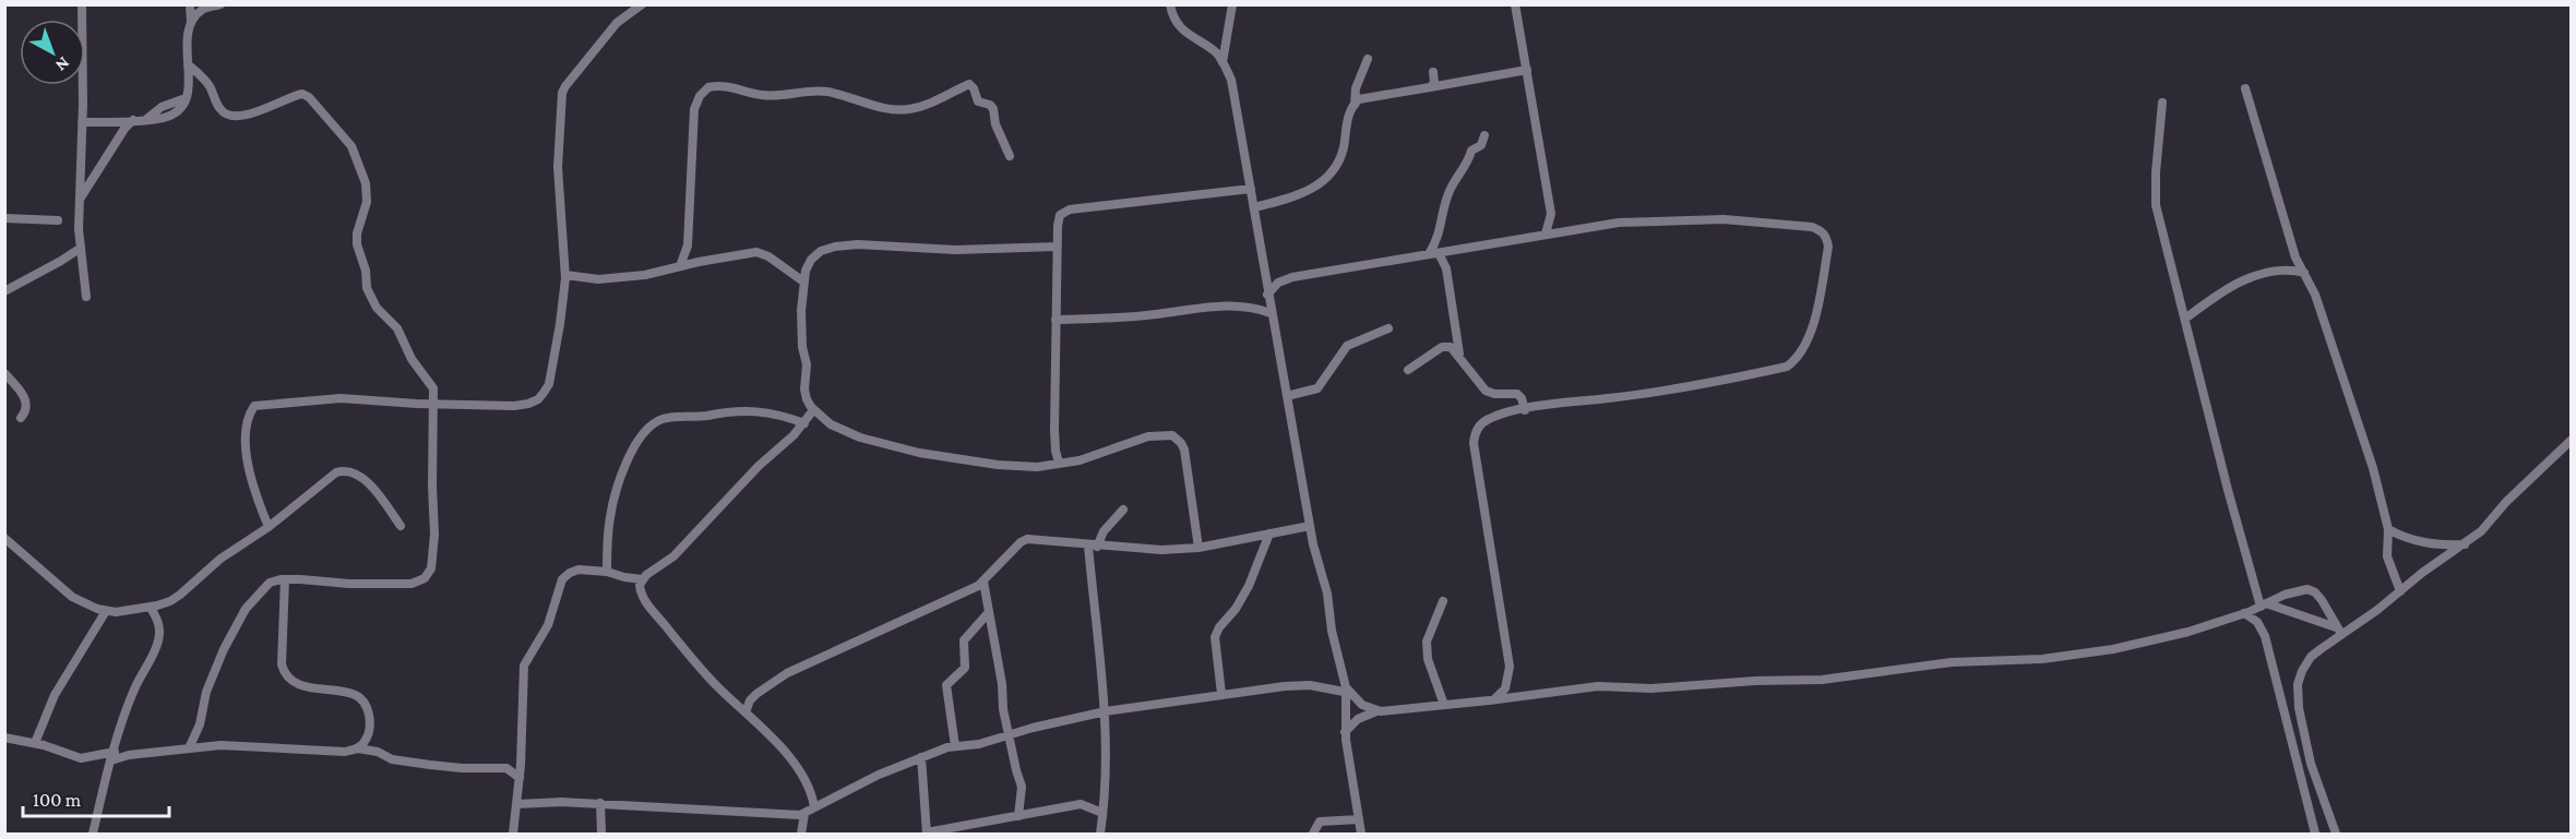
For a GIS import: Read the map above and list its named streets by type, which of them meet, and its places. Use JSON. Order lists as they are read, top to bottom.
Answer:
{
  "scale_bar": "100 m",
  "north": "bottom right"
}
